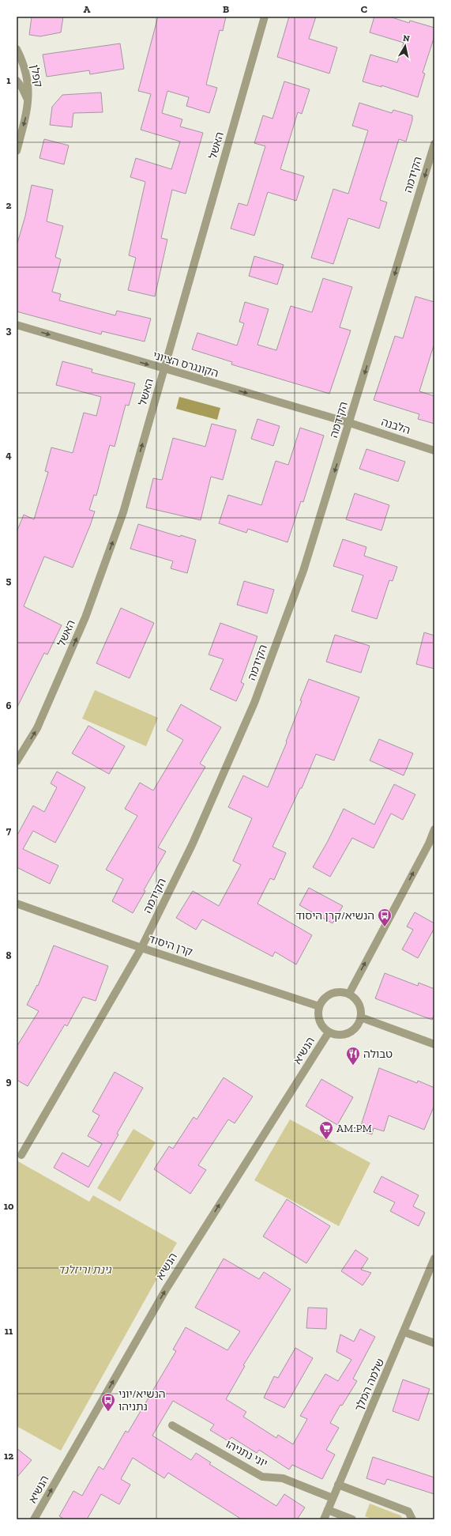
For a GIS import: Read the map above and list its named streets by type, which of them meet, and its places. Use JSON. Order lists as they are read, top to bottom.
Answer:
{
  "streets": {
    "street": [
      "קפלן",
      "האשל",
      "הקידמה",
      "הקונגרס הציוני",
      "הלבנה",
      "קרן היסוד",
      "הנשיא",
      "שלמה המלך",
      "יוני נתניהו"
    ]
  },
  "crossings": [
    ["האשל", "הקונגרס הציוני"],
    ["הקידמה", "הקונגרס הציוני"],
    ["הקידמה", "הלבנה"],
    ["הקידמה", "קרן היסוד"],
    ["הקונגרס הציוני", "הלבנה"],
    ["קרן היסוד", "הנשיא"],
    ["שלמה המלך", "יוני נתניהו"]
  ],
  "one_way": [
    "האשל",
    "הקידמה",
    "הקונגרס הציוני",
    "הנשיא"
  ],
  "parks": ["גינת וריזלנד"],
  "places": {
    "bus stop": ["הנשיא/קרן היסוד", "הנשיא/יוני נתניהו"],
    "restaurant": ["טבולה"],
    "supermarket": ["AM:PM"]
  },
  "north": "top",
  "grid": {
    "columns": ["A", "B", "C"],
    "rows": [
      "1",
      "2",
      "3",
      "4",
      "5",
      "6",
      "7",
      "8",
      "9",
      "10",
      "11",
      "12"
    ]
  }
}
